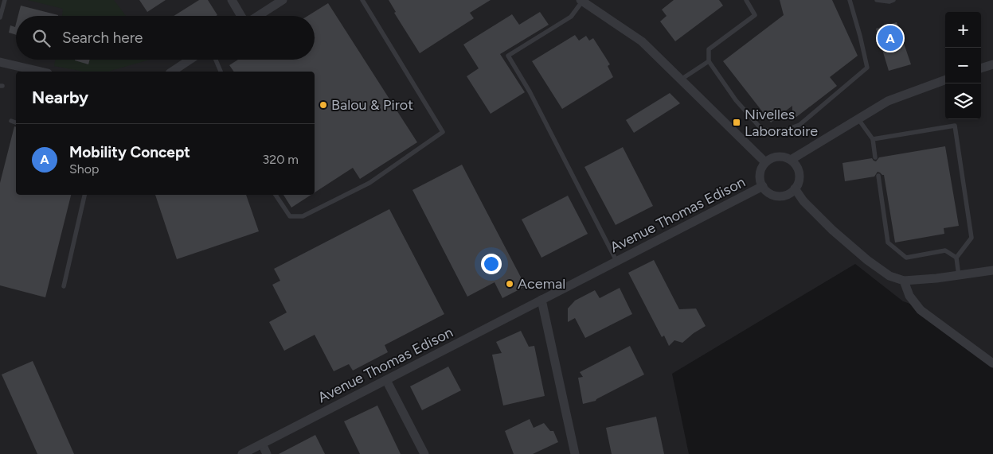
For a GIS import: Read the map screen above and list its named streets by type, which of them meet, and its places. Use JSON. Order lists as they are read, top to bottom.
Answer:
{
  "streets": {
    "street": ["Avenue Thomas Edison"]
  },
  "places": {
    "other": ["Balou & Pirot", "Acemal"],
    "transit": ["Nivelles Laboratoire"]
  },
  "page": {
    "map_buttons": ["+", "−"],
    "search": "Search here",
    "pins": "A",
    "heading": "Nearby",
    "list": [
      {
        "mark": "A",
        "name": "Mobility Concept",
        "note": "Shop",
        "value": "320 m"
      }
    ]
  }
}
